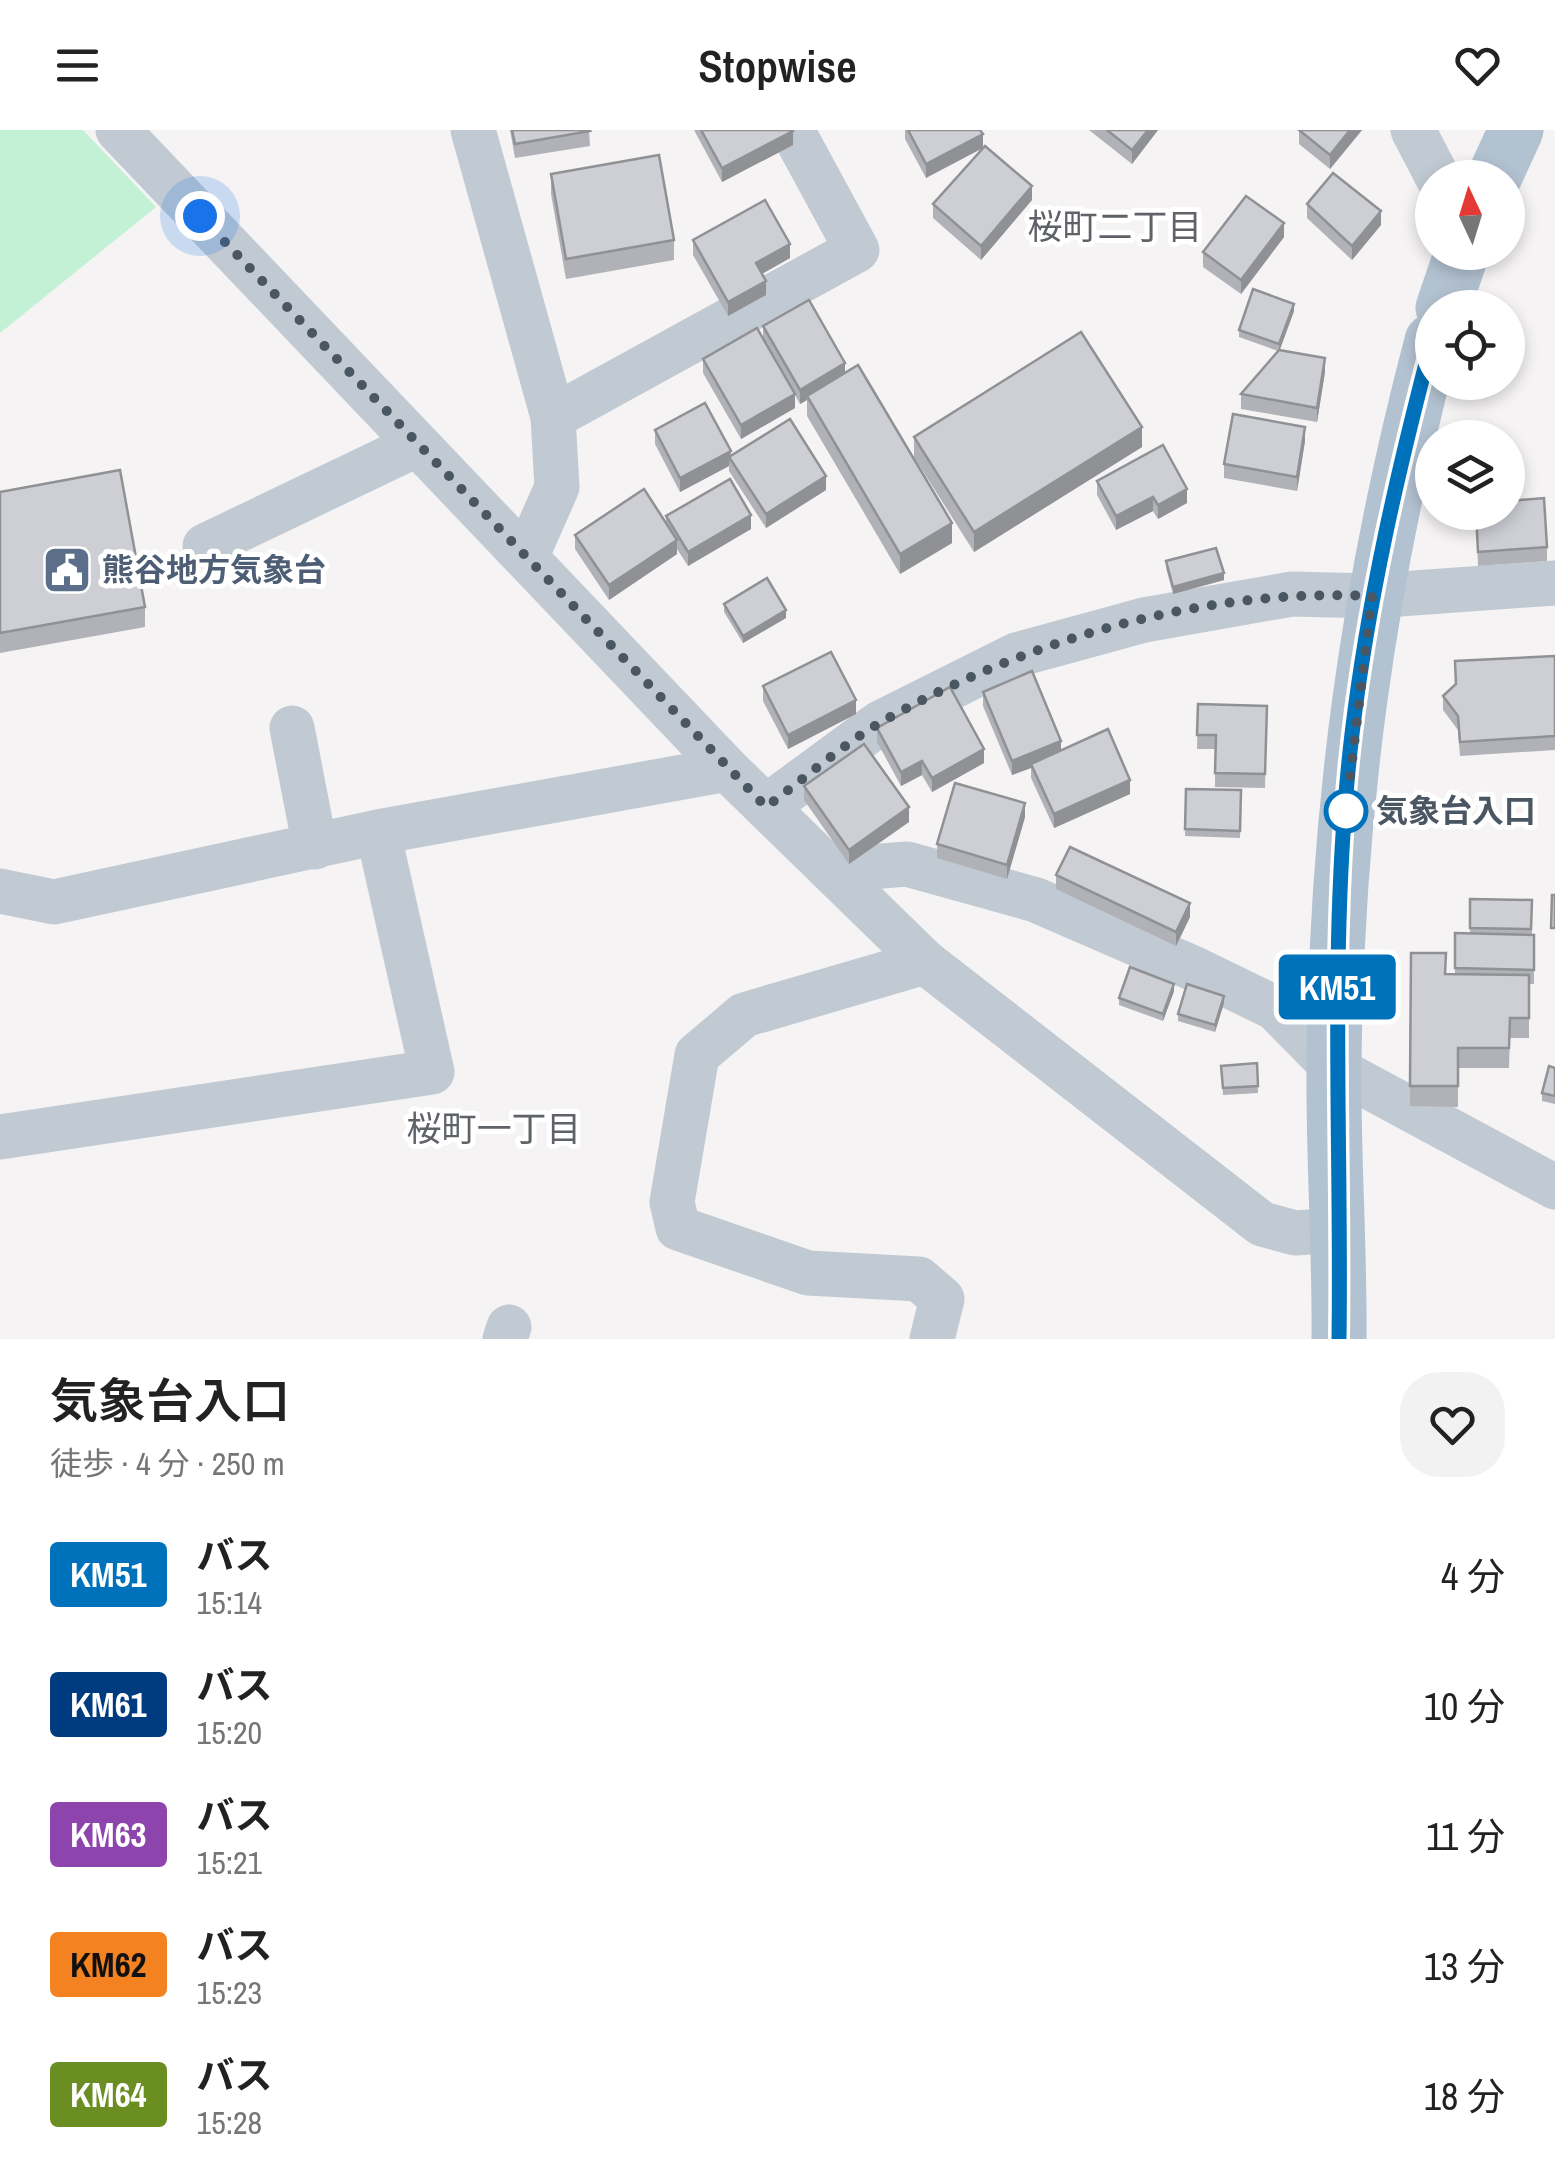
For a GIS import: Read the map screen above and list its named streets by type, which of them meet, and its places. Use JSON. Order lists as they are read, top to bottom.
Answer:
{
  "districts": ["桜町二丁目", "桜町一丁目"],
  "places": {
    "public building": ["熊谷地方気象台"],
    "other": ["気象台入口"]
  },
  "lines": ["bus line KM51"],
  "north": "top",
  "page": {
    "header": "Stopwise",
    "on_map": "KM51",
    "heading": ["気象台入口", "徒歩 · 4 分 · 250 m"],
    "list": [
      {
        "mark": "KM51",
        "name": "バス",
        "note": "15:14",
        "value": "4 分"
      },
      {
        "mark": "KM61",
        "name": "バス",
        "note": "15:20",
        "value": "10 分"
      },
      {
        "mark": "KM63",
        "name": "バス",
        "note": "15:21",
        "value": "11 分"
      },
      {
        "mark": "KM62",
        "name": "バス",
        "note": "15:23",
        "value": "13 分"
      },
      {
        "mark": "KM64",
        "name": "バス",
        "note": "15:28",
        "value": "18 分"
      }
    ]
  }
}
